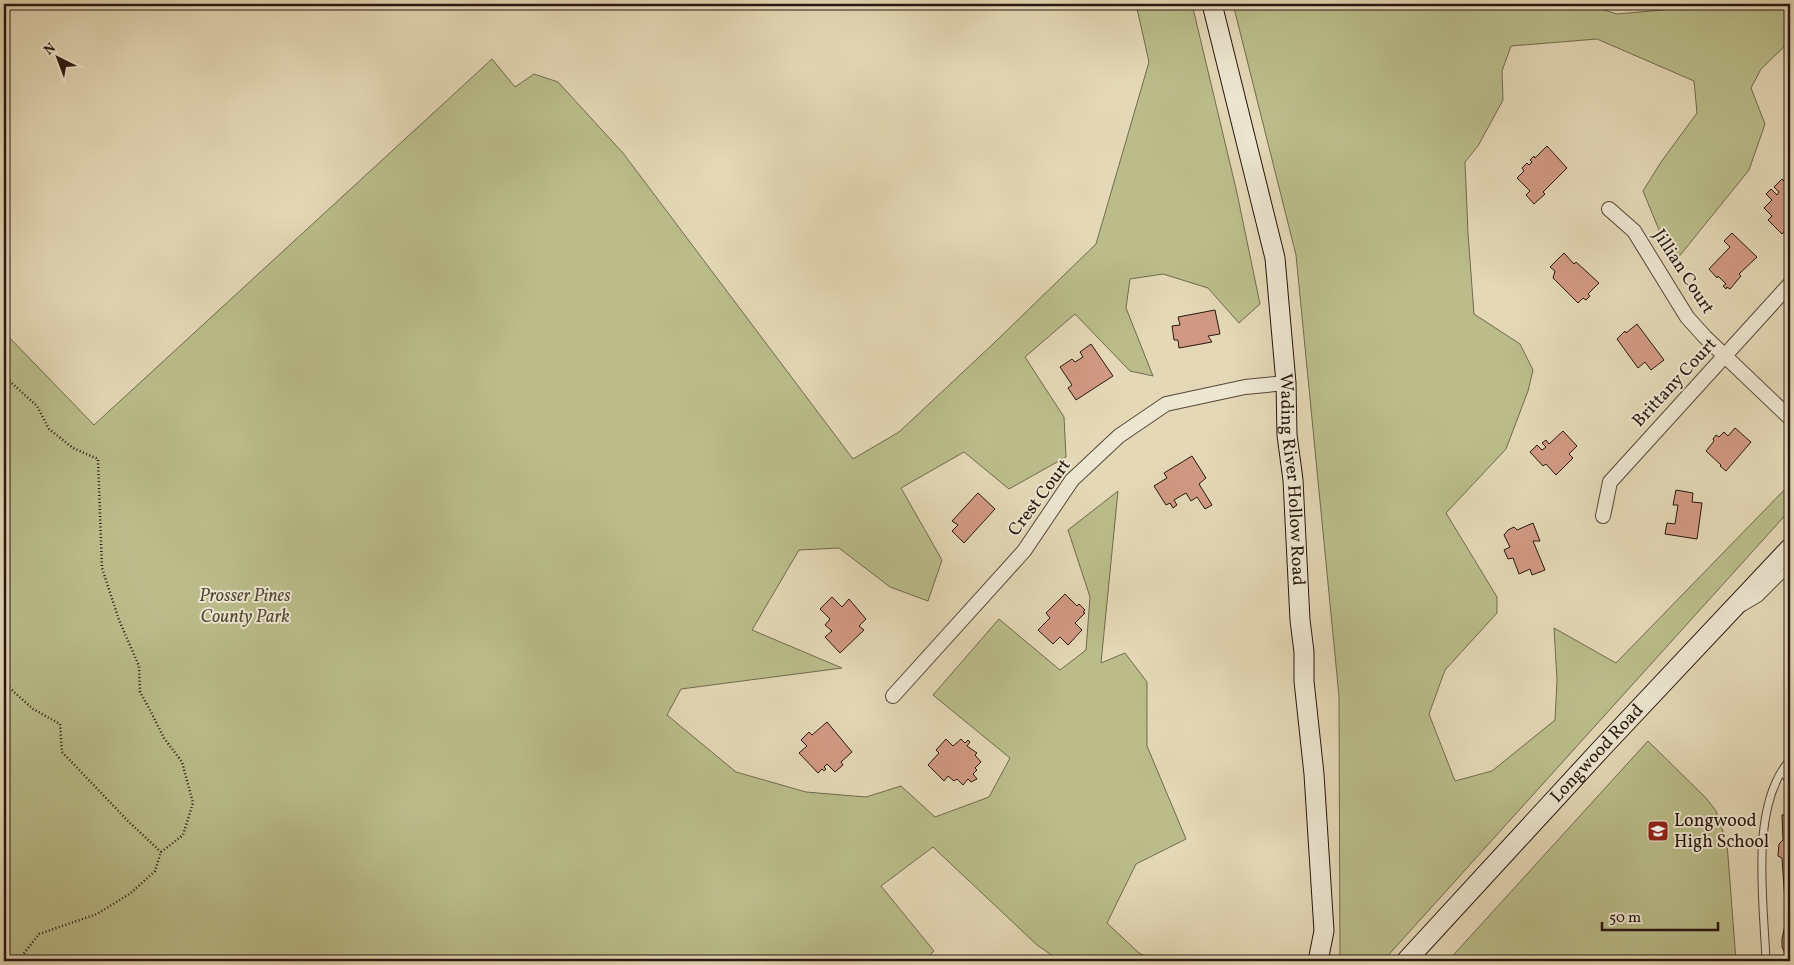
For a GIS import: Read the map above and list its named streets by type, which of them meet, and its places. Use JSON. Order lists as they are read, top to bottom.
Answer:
{
  "streets": {
    "street": [
      "Jillian Court",
      "Brittany Court",
      "Wading River Hollow Road",
      "Crest Court",
      "Longwood Road"
    ]
  },
  "crossings": [
    ["Jillian Court", "Brittany Court"],
    ["Wading River Hollow Road", "Crest Court"]
  ],
  "parks": ["Prosser Pines County Park"],
  "places": {
    "school or university": ["Longwood High School"]
  },
  "scale_bar": "50 m",
  "north": "top left"
}
